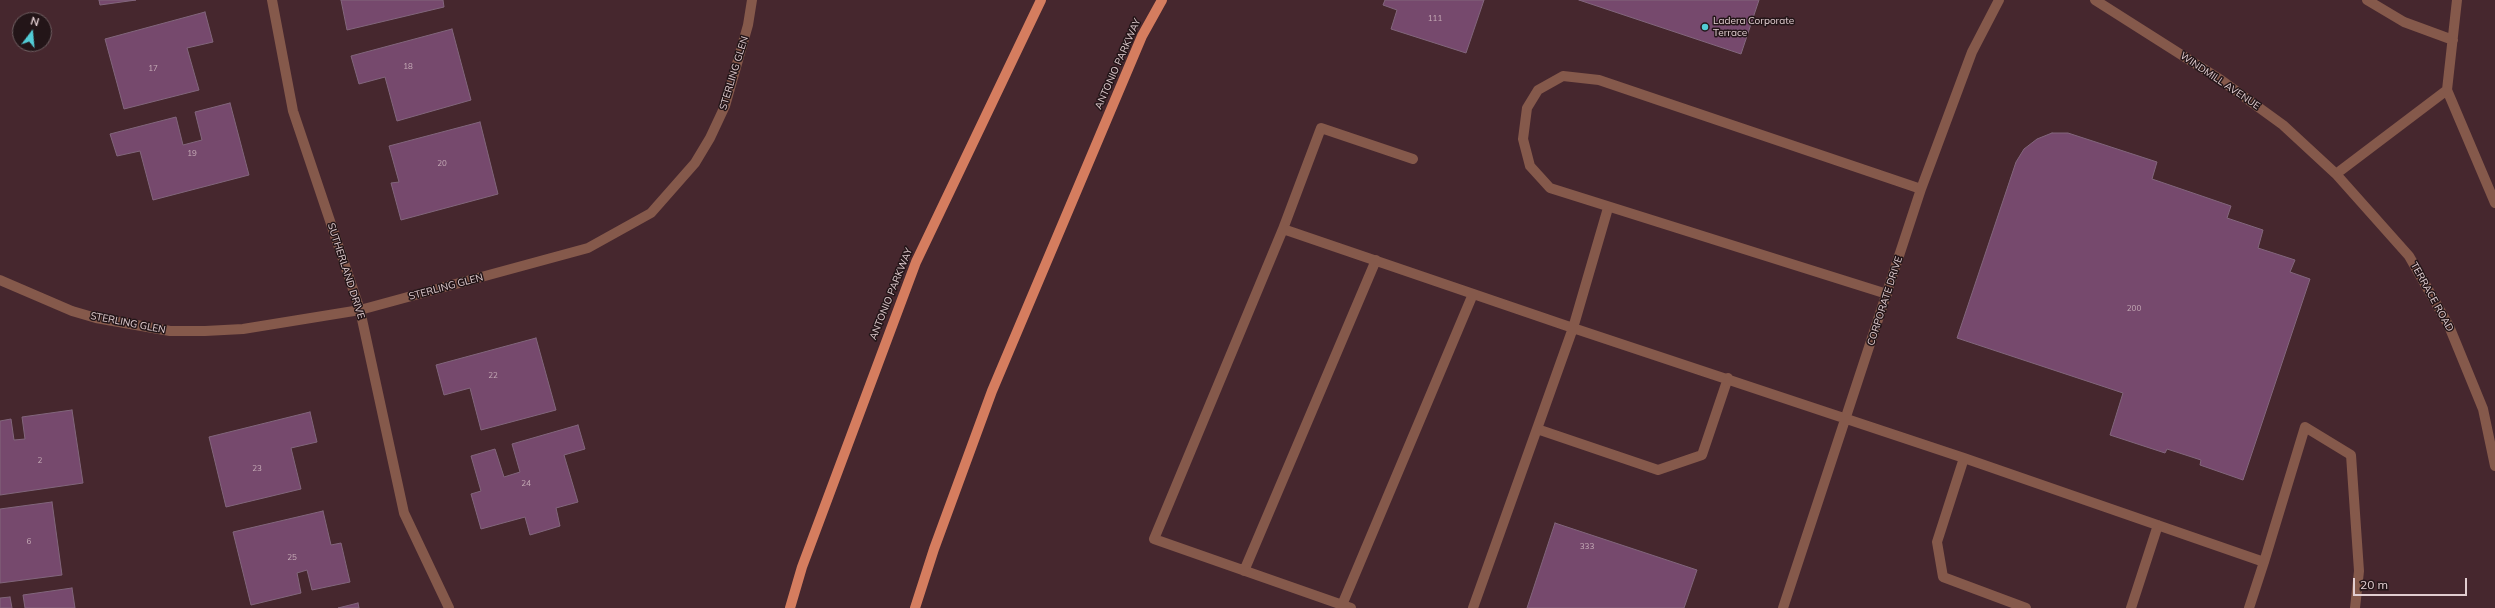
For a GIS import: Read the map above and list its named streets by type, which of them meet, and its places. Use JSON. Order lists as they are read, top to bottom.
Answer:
{
  "streets": {
    "main road": ["ANTONIO PARKWAY"],
    "street": [
      "STERLING GLEN",
      "WINDMILL AVENUE",
      "SUTHERLAND DRIVE",
      "TERRACE ROAD",
      "CORPORATE DRIVE"
    ]
  },
  "crossings": [
    ["STERLING GLEN", "SUTHERLAND DRIVE"],
    ["WINDMILL AVENUE", "TERRACE ROAD"]
  ],
  "places": ["Ladera Corporate Terrace"],
  "house_numbers": [
    "111",
    "18",
    "17",
    "19",
    "20",
    "200",
    "22",
    "2",
    "23",
    "24",
    "6",
    "333",
    "25"
  ],
  "scale_bar": "20 m",
  "north": "top"
}
